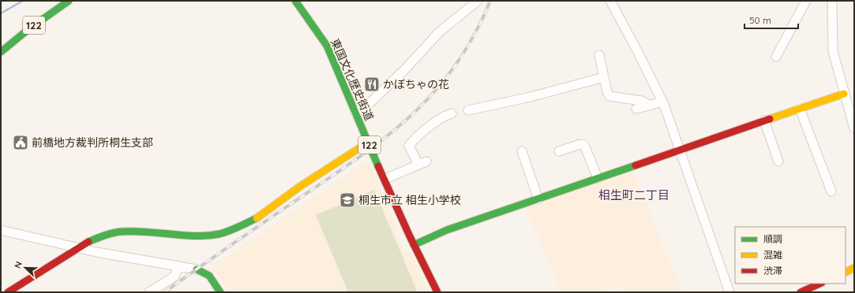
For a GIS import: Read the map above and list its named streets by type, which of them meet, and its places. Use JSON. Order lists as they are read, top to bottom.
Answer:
{
  "streets": {
    "main road": ["122", "東国文化歴史街道"]
  },
  "districts": ["相生町二丁目"],
  "places": {
    "restaurant": ["かぼちゃの花"],
    "public building": ["前橋地方裁判所桐生支部"],
    "school or university": ["桐生市立 相生小学校"]
  },
  "legend": ["順調", "混雑", "渋滞"],
  "scale_bar": "50 m",
  "north": "top left"
}
